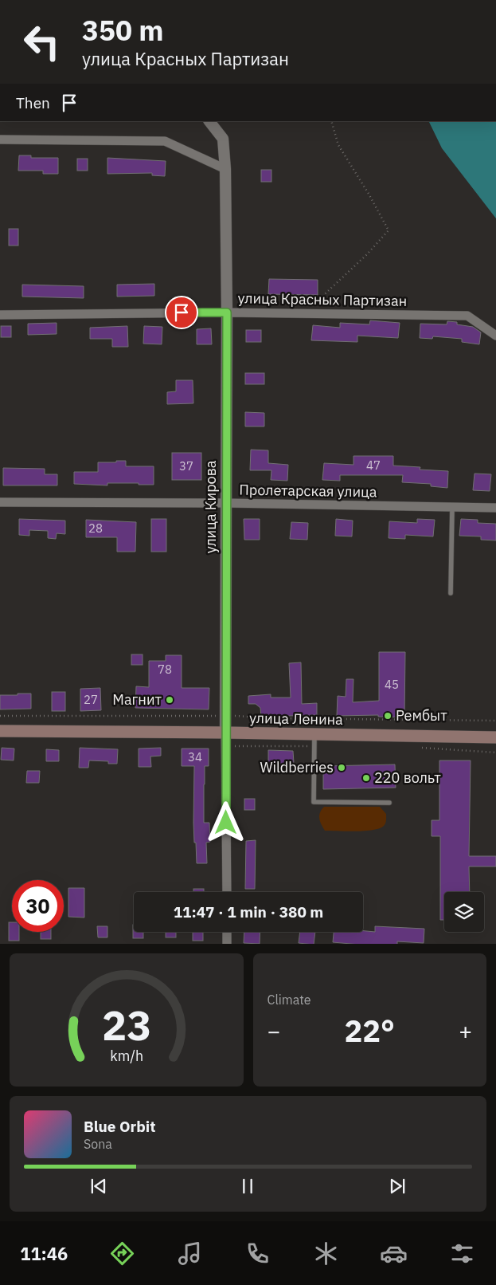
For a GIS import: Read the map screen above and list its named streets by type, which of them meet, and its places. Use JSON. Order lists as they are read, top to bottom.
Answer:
{
  "streets": {
    "main road": ["улица Ленина"],
    "street": ["улица Красных Партизан", "Пролетарская улица", "улица Кирова"]
  },
  "crossings": [
    ["улица Красных Партизан", "улица Кирова"],
    ["Пролетарская улица", "улица Кирова"],
    ["улица Кирова", "улица Ленина"]
  ],
  "places": [
    "Магнит",
    "Рембыт",
    "Wildberries",
    "220 вольт"
  ],
  "house_numbers": [
    "47",
    "37",
    "28",
    "78",
    "45",
    "27",
    "34"
  ],
  "page": {
    "turn": ["350 m", "улица Красных Партизан"],
    "then": "Then",
    "limit": "30",
    "trip": "11:47 · 1 min · 380 m",
    "tile": "Climate",
    "heat": ["−", "22°", "+"],
    "song": ["Blue Orbit", "Sona"],
    "tabs": "11:46",
    "gauge": ["23", "km/h"]
  }
}
